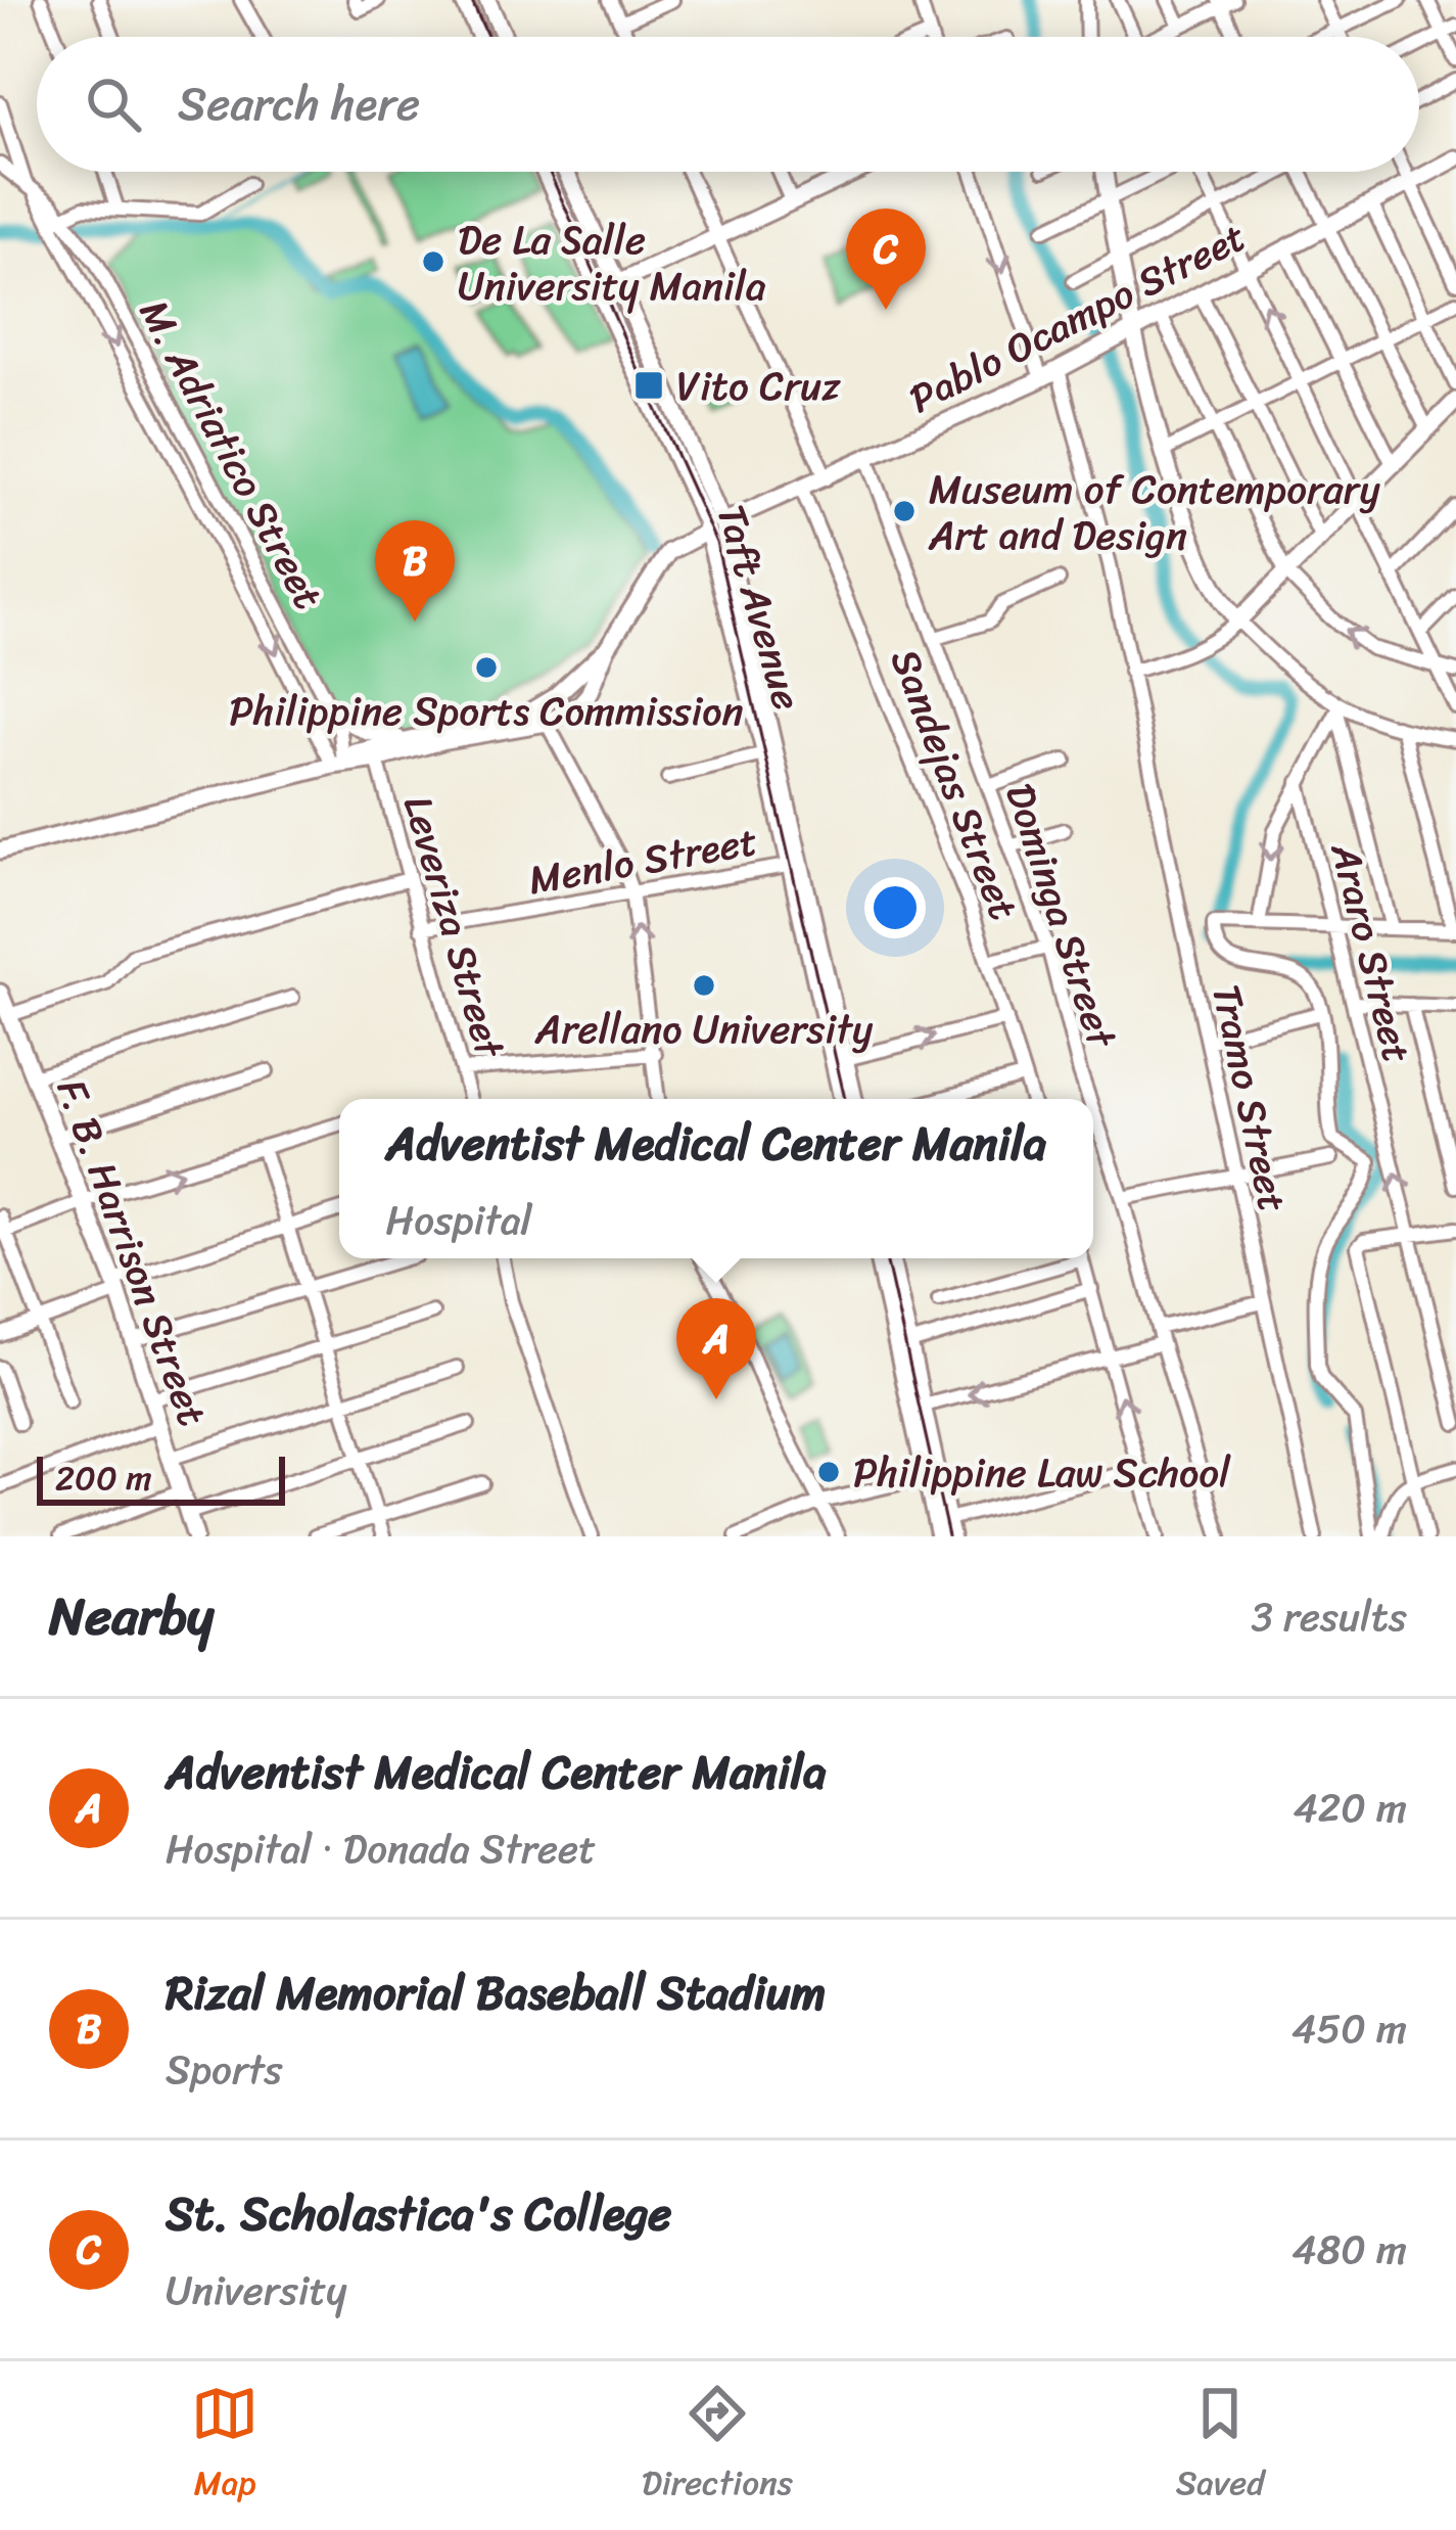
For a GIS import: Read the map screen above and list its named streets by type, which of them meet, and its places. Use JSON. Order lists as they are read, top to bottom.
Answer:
{
  "streets": {
    "main road": ["Pablo Ocampo Street", "Taft Avenue", "F. B. Harrison Street"],
    "street": [
      "M. Adriatico Street",
      "Sandejas Street",
      "Menlo Street",
      "Dominga Street",
      "Leveriza Street",
      "Araro Street",
      "Tramo Street"
    ]
  },
  "crossings": [
    ["Pablo Ocampo Street", "Taft Avenue"],
    ["Pablo Ocampo Street", "Sandejas Street"],
    ["Pablo Ocampo Street", "Dominga Street"],
    ["Pablo Ocampo Street", "Tramo Street"],
    ["Taft Avenue", "Menlo Street"],
    ["Menlo Street", "Leveriza Street"]
  ],
  "places": {
    "other": [
      "De La Salle University Manila",
      "Museum of Contemporary Art and Design",
      "Philippine Sports Commission",
      "Arellano University",
      "Philippine Law School"
    ],
    "transit": ["Vito Cruz"]
  },
  "scale_bar": "200 m",
  "page": {
    "search": "Search here",
    "pins": ["C", "B", "A"],
    "popup": ["Adventist Medical Center Manila", "Hospital"],
    "scale": "200 m",
    "heading": ["Nearby", "3 results"],
    "list": [
      {
        "mark": "A",
        "name": "Adventist Medical Center Manila",
        "note": "Hospital · Donada Street",
        "value": "420 m"
      },
      {
        "mark": "B",
        "name": "Rizal Memorial Baseball Stadium",
        "note": "Sports",
        "value": "450 m"
      },
      {
        "mark": "C",
        "name": "St. Scholastica's College",
        "note": "University",
        "value": "480 m"
      }
    ],
    "nav": ["Map", "Directions", "Saved"]
  }
}
